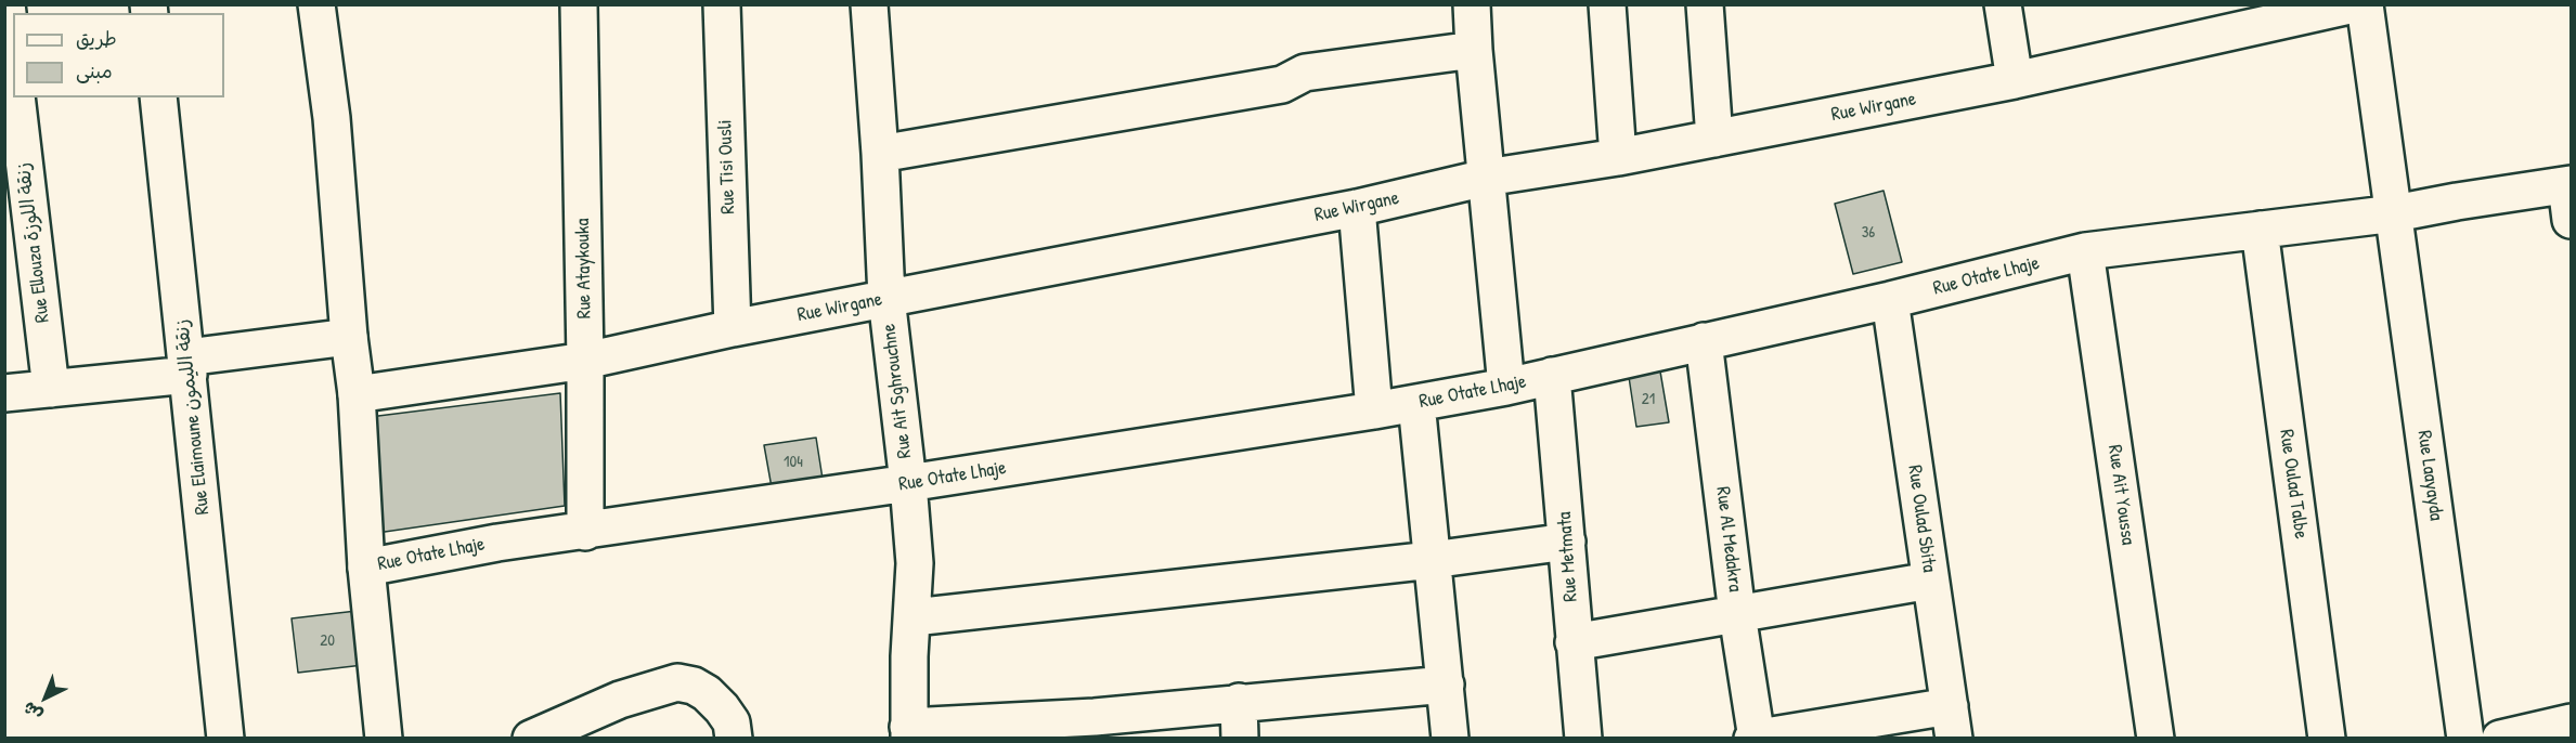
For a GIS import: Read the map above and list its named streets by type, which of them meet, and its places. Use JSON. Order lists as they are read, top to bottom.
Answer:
{
  "streets": {
    "street": [
      "Rue Wirgane",
      "Rue Tisi Ousli",
      "Rue Ellouza زنقة اللوزة",
      "Rue Ataykouka",
      "Rue Otate Lhaje",
      "Rue Ait Sghrouchne",
      "Rue Elaimoune زنقة الليمون",
      "Rue Laayayda",
      "Rue Oulad Talbe",
      "Rue Ait Youssa",
      "Rue Oulad Sbita",
      "Rue Al Medakra",
      "Rue Metmata"
    ]
  },
  "crossings": [
    ["Rue Wirgane", "Rue Tisi Ousli"],
    ["Rue Wirgane", "Rue Ataykouka"],
    ["Rue Wirgane", "Rue Ait Sghrouchne"],
    ["Rue Ataykouka", "Rue Otate Lhaje"],
    ["Rue Otate Lhaje", "Rue Ait Sghrouchne"],
    ["Rue Otate Lhaje", "Rue Laayayda"],
    ["Rue Otate Lhaje", "Rue Oulad Talbe"],
    ["Rue Otate Lhaje", "Rue Ait Youssa"],
    ["Rue Otate Lhaje", "Rue Oulad Sbita"],
    ["Rue Otate Lhaje", "Rue Al Medakra"],
    ["Rue Otate Lhaje", "Rue Metmata"]
  ],
  "house_numbers": [
    "36",
    "21",
    "104",
    "20"
  ],
  "legend": ["طريق", "مبنى"],
  "north": "bottom left"
}
